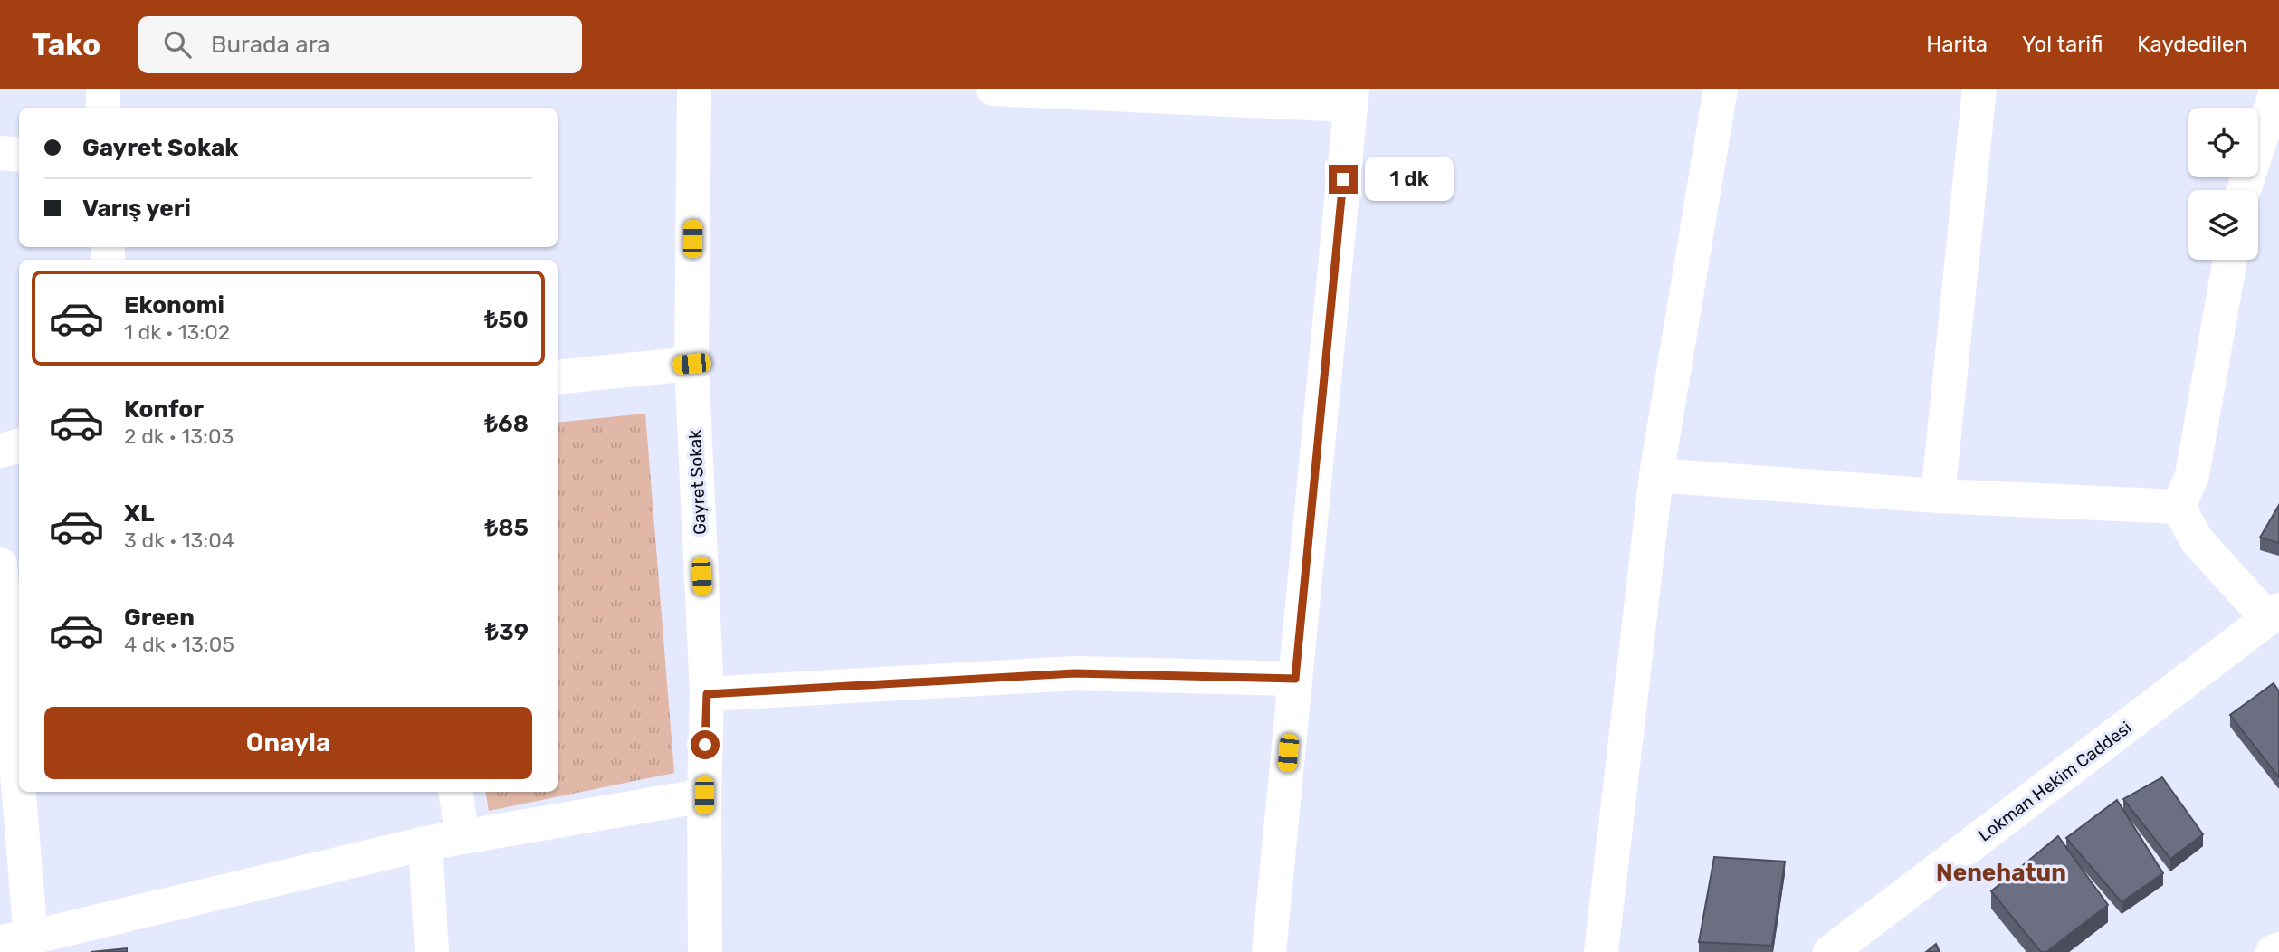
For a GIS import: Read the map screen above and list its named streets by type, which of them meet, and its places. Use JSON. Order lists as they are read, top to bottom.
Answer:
{
  "streets": {
    "street": ["Gayret Sokak", "Lokman Hekim Caddesi"]
  },
  "districts": ["Nenehatun"],
  "page": {
    "header": "Tako",
    "search": "Burada ara",
    "nav": ["Harita", "Yol tarifi", "Kaydedilen"],
    "banner": ["Gayret Sokak", "Varış yeri"],
    "bubble": "1 dk",
    "list": [
      {
        "name": "Ekonomi",
        "note": "1 dk · 13:02",
        "value": "₺50"
      },
      {
        "name": "Konfor",
        "note": "2 dk · 13:03",
        "value": "₺68"
      },
      {
        "name": "XL",
        "note": "3 dk · 13:04",
        "value": "₺85"
      },
      {
        "name": "Green",
        "note": "4 dk · 13:05",
        "value": "₺39"
      }
    ],
    "buttons": "Onayla"
  }
}
